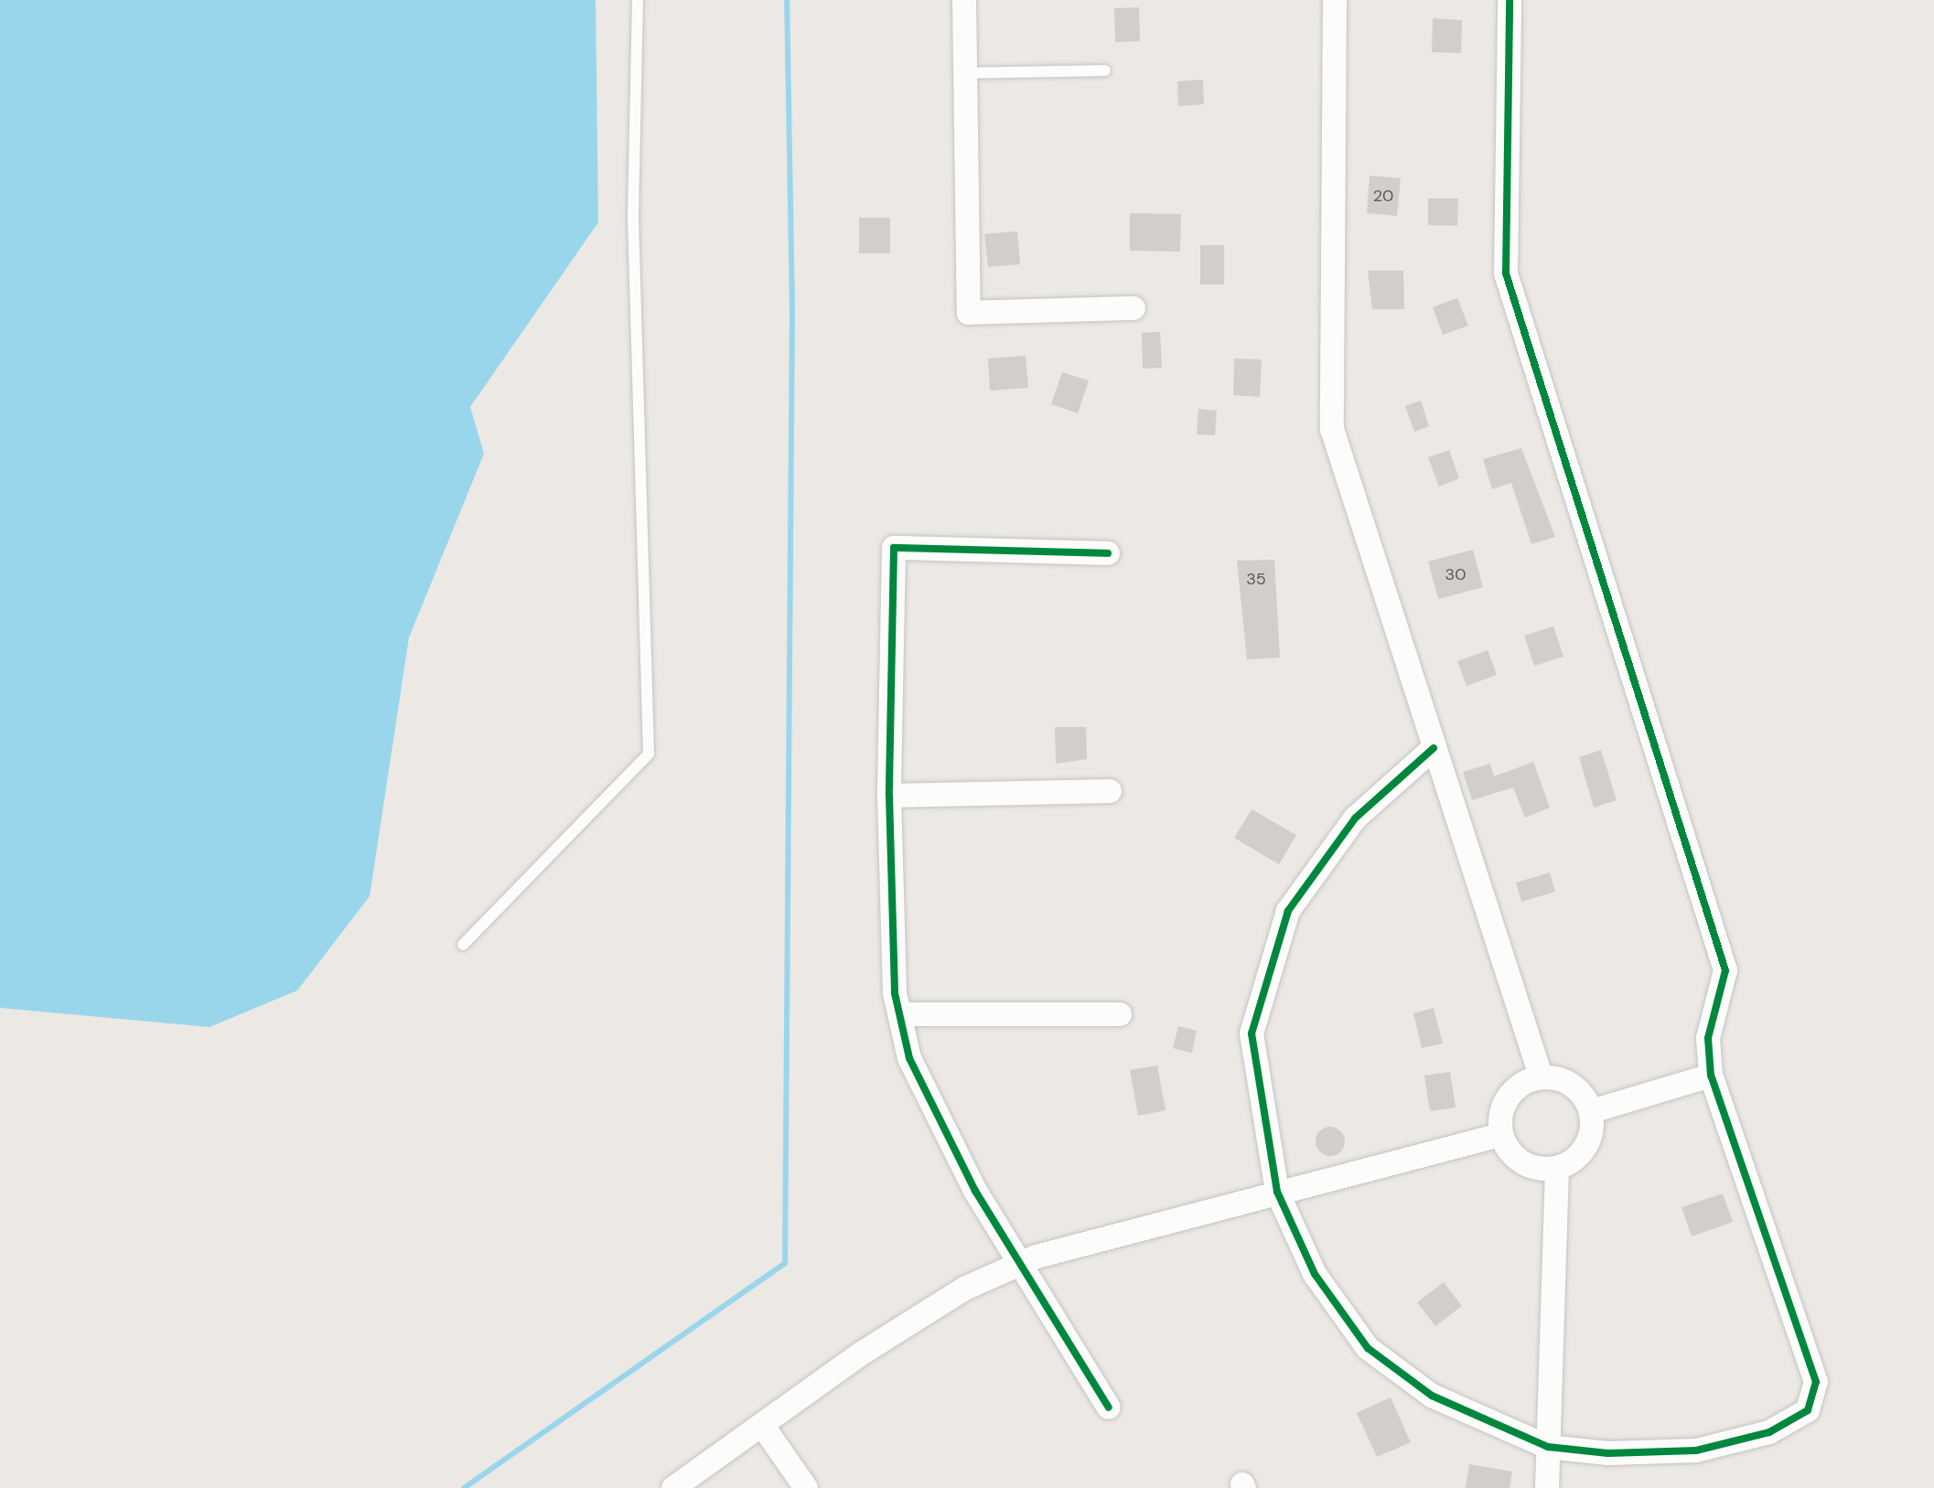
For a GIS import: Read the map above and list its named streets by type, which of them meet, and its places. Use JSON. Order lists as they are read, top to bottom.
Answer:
{
  "house_numbers": ["20", "30", "35"]
}
